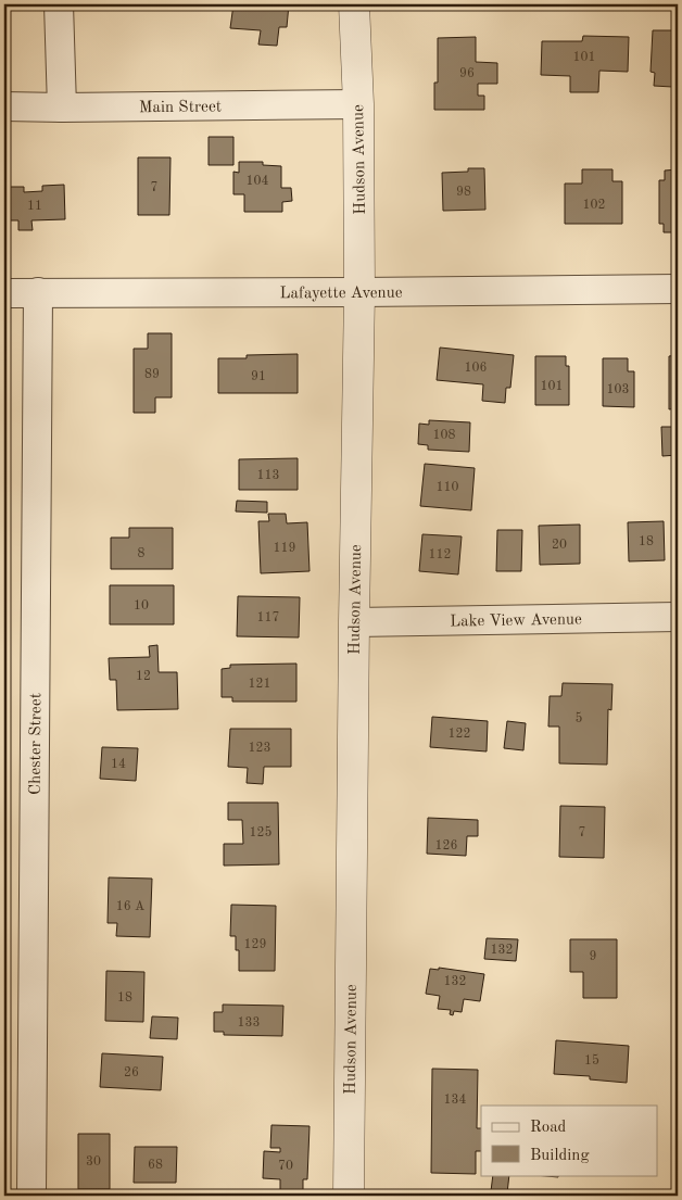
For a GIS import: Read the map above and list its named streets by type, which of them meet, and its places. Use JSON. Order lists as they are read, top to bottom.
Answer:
{
  "streets": {
    "street": [
      "Main Street",
      "Hudson Avenue",
      "Lafayette Avenue",
      "Lake View Avenue",
      "Chester Street"
    ]
  },
  "crossings": [
    ["Main Street", "Hudson Avenue"],
    ["Hudson Avenue", "Lafayette Avenue"],
    ["Hudson Avenue", "Lake View Avenue"],
    ["Lafayette Avenue", "Chester Street"]
  ],
  "house_numbers": [
    "101",
    "96",
    "104",
    "7",
    "98",
    "102",
    "11",
    "106",
    "89",
    "91",
    "101",
    "103",
    "108",
    "113",
    "110",
    "18",
    "20",
    "119",
    "8",
    "112",
    "10",
    "117",
    "12",
    "121",
    "5",
    "122",
    "123",
    "14",
    "125",
    "7",
    "126",
    "16 A",
    "129",
    "132",
    "9",
    "132",
    "18",
    "133",
    "15",
    "26",
    "134",
    "30",
    "68",
    "70"
  ],
  "legend": ["Road", "Building"]
}
